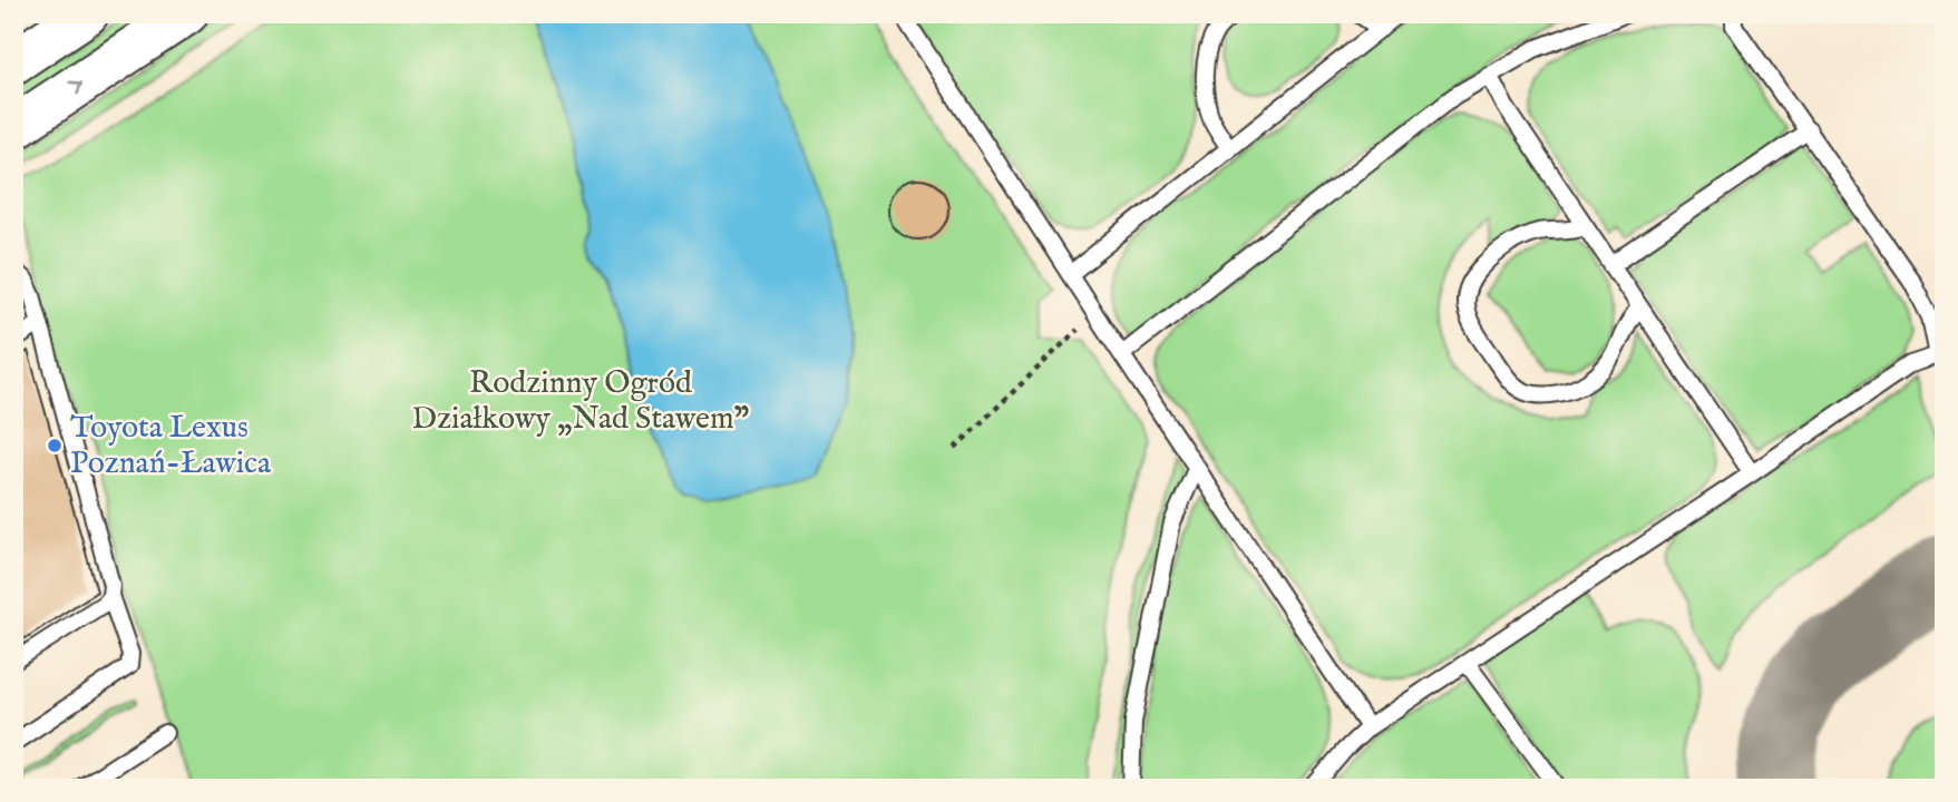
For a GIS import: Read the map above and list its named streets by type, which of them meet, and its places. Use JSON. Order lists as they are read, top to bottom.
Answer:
{
  "parks": ["Rodzinny Ogród Działkowy „Nad Stawem”"],
  "places": ["Toyota Lexus Poznań-Ławica"]
}
